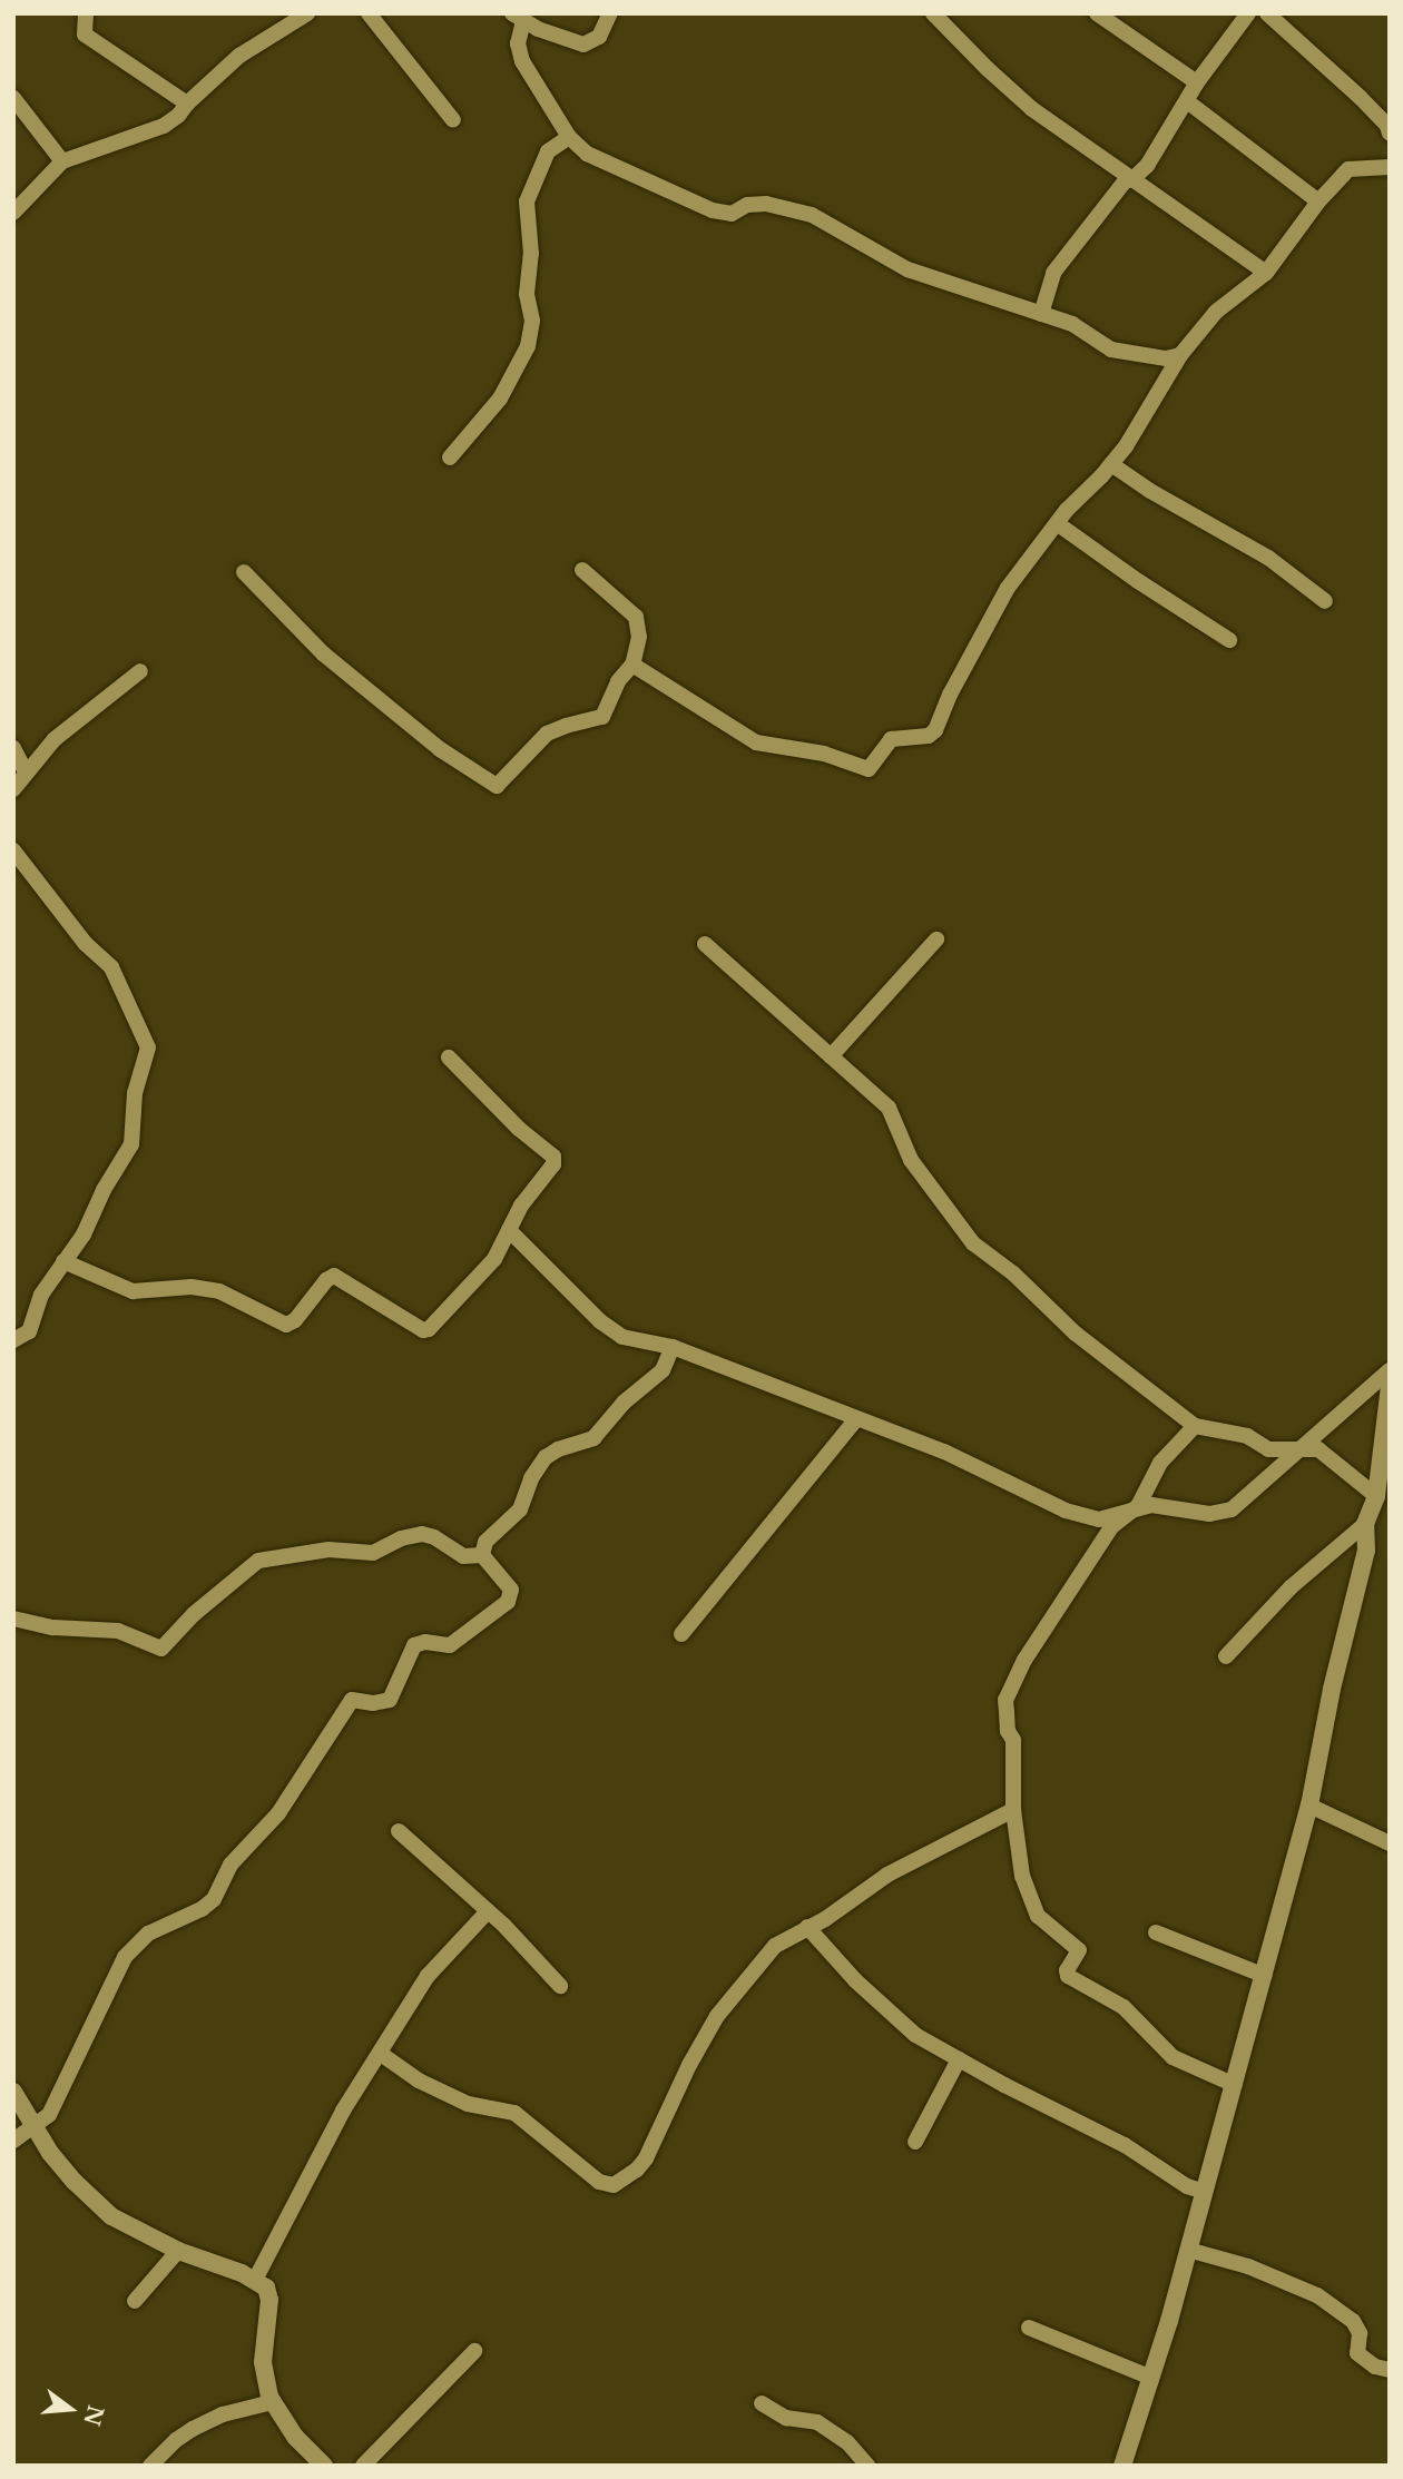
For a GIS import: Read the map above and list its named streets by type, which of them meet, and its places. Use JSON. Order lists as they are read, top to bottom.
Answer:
{
  "north": "right"
}
